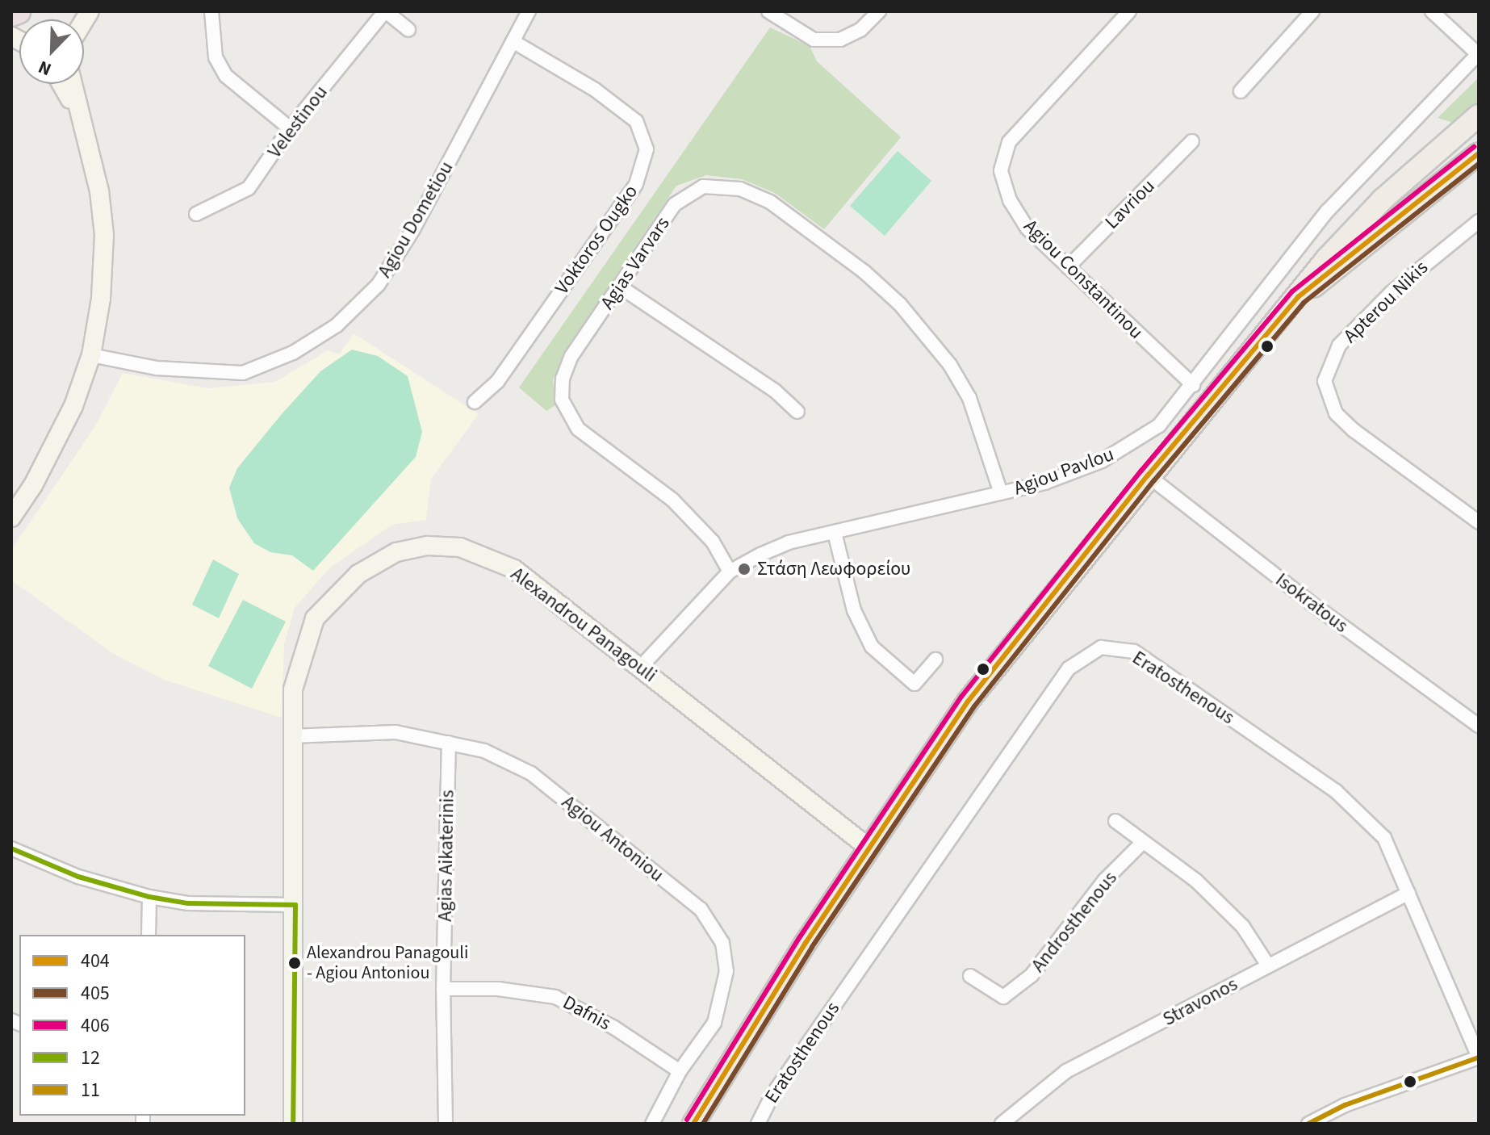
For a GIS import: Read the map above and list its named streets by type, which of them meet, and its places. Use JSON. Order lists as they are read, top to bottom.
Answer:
{
  "streets": {
    "street": [
      "Velestinou",
      "Lavriou",
      "Agiou Dometiou",
      "Voktoros Ougko",
      "Agias Varvars",
      "Agiou Constantinou",
      "Apterou Nikis",
      "Agiou Pavlou",
      "Isokratous",
      "Alexandrou Panagouli",
      "Eratosthenous",
      "Agiou Antoniou",
      "Agias Aikaterinis",
      "Androsthenous",
      "Stravonos",
      "Dafnis"
    ]
  },
  "crossings": [
    ["Lavriou", "Agiou Constantinou"],
    ["Agiou Dometiou", "Voktoros Ougko"],
    ["Agias Varvars", "Agiou Pavlou"],
    ["Agiou Constantinou", "Agiou Pavlou"],
    ["Agiou Pavlou", "Alexandrou Panagouli"],
    ["Alexandrou Panagouli", "Agiou Antoniou"],
    ["Eratosthenous", "Stravonos"],
    ["Agiou Antoniou", "Agias Aikaterinis"],
    ["Agiou Antoniou", "Dafnis"],
    ["Agias Aikaterinis", "Dafnis"]
  ],
  "places": ["Στάση Λεωφορείου", "Alexandrou Panagouli - Agiou Antoniou"],
  "lines": [
    "transit line 406",
    "transit line 404",
    "transit line 405",
    "transit line 12",
    "transit line 11"
  ],
  "legend": [
    "404",
    "405",
    "406",
    "12",
    "11"
  ],
  "north": "bottom left"
}
